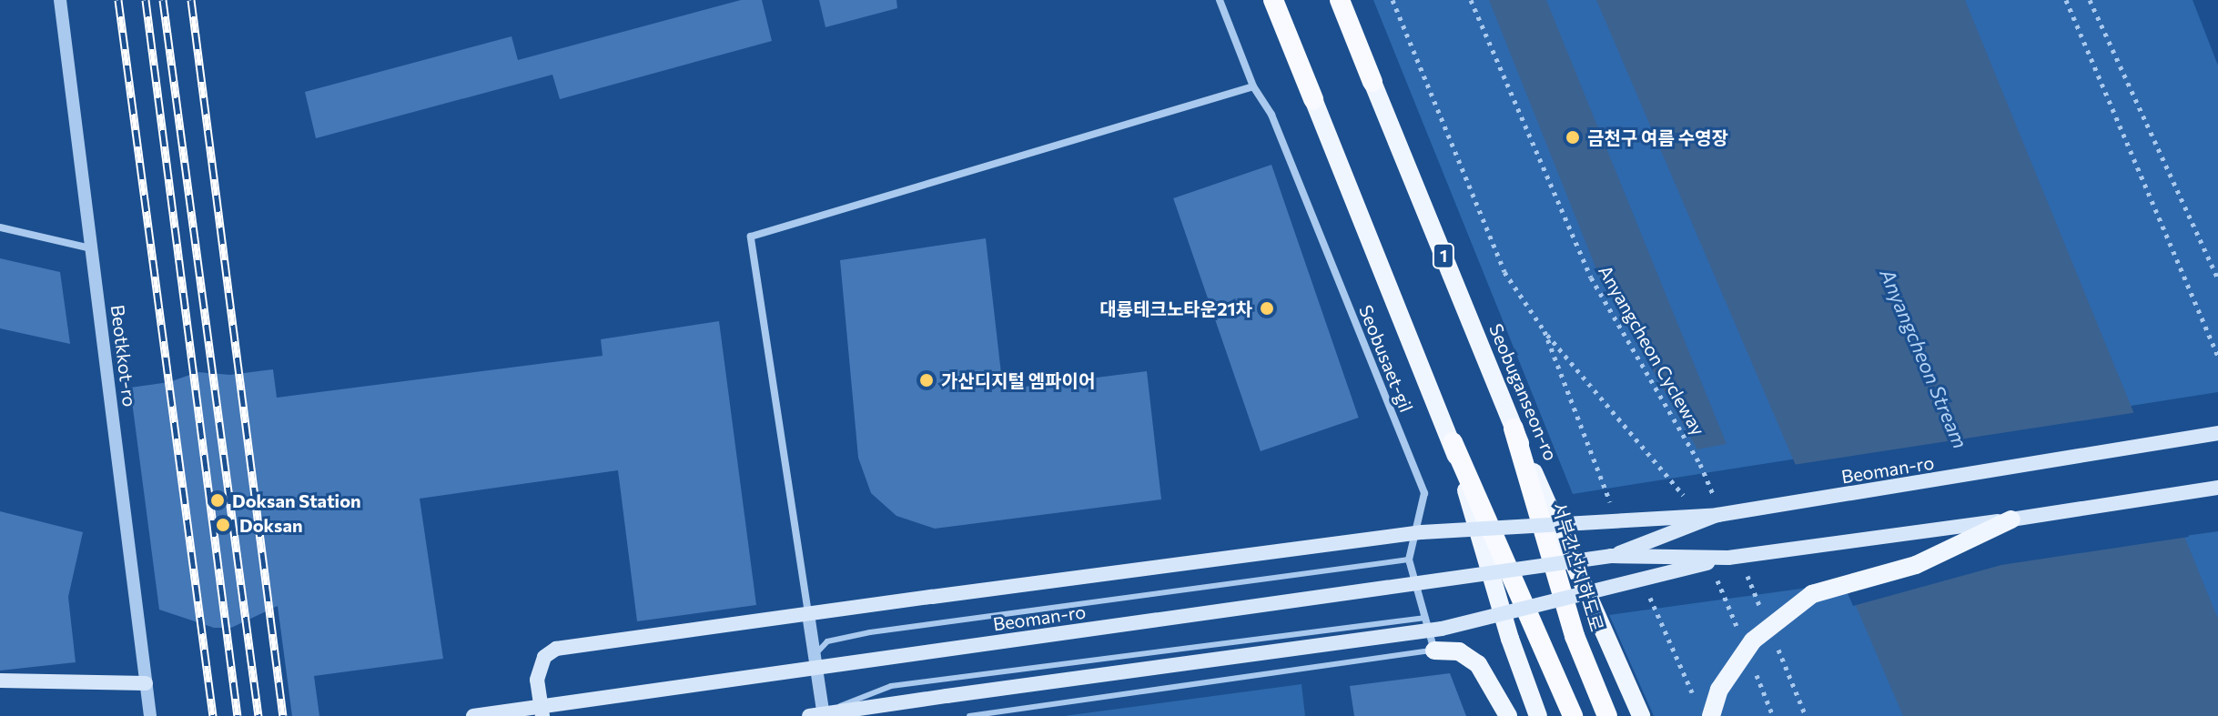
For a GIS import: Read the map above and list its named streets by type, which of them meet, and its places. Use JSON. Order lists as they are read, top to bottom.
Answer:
{
  "streets": {
    "highway": ["1", "서부간선지하도로"],
    "main road": ["Seobuganseon-ro", "Beoman-ro"],
    "street": ["Beotkkot-ro", "Seobusaet-gil"],
    "path": ["Anyangcheon Cycleway"]
  },
  "crossings": [
    ["1", "Seobuganseon-ro"],
    ["Anyangcheon Cycleway", "Beoman-ro"],
    ["Seobuganseon-ro", "서부간선지하도로"]
  ],
  "water": ["Anyangcheon Stream"],
  "places": [
    "금천구 여름 수영장",
    "대륭테크노타운21차",
    "가산디지털 엠파이어",
    "Doksan Station",
    "Doksan"
  ]
}
